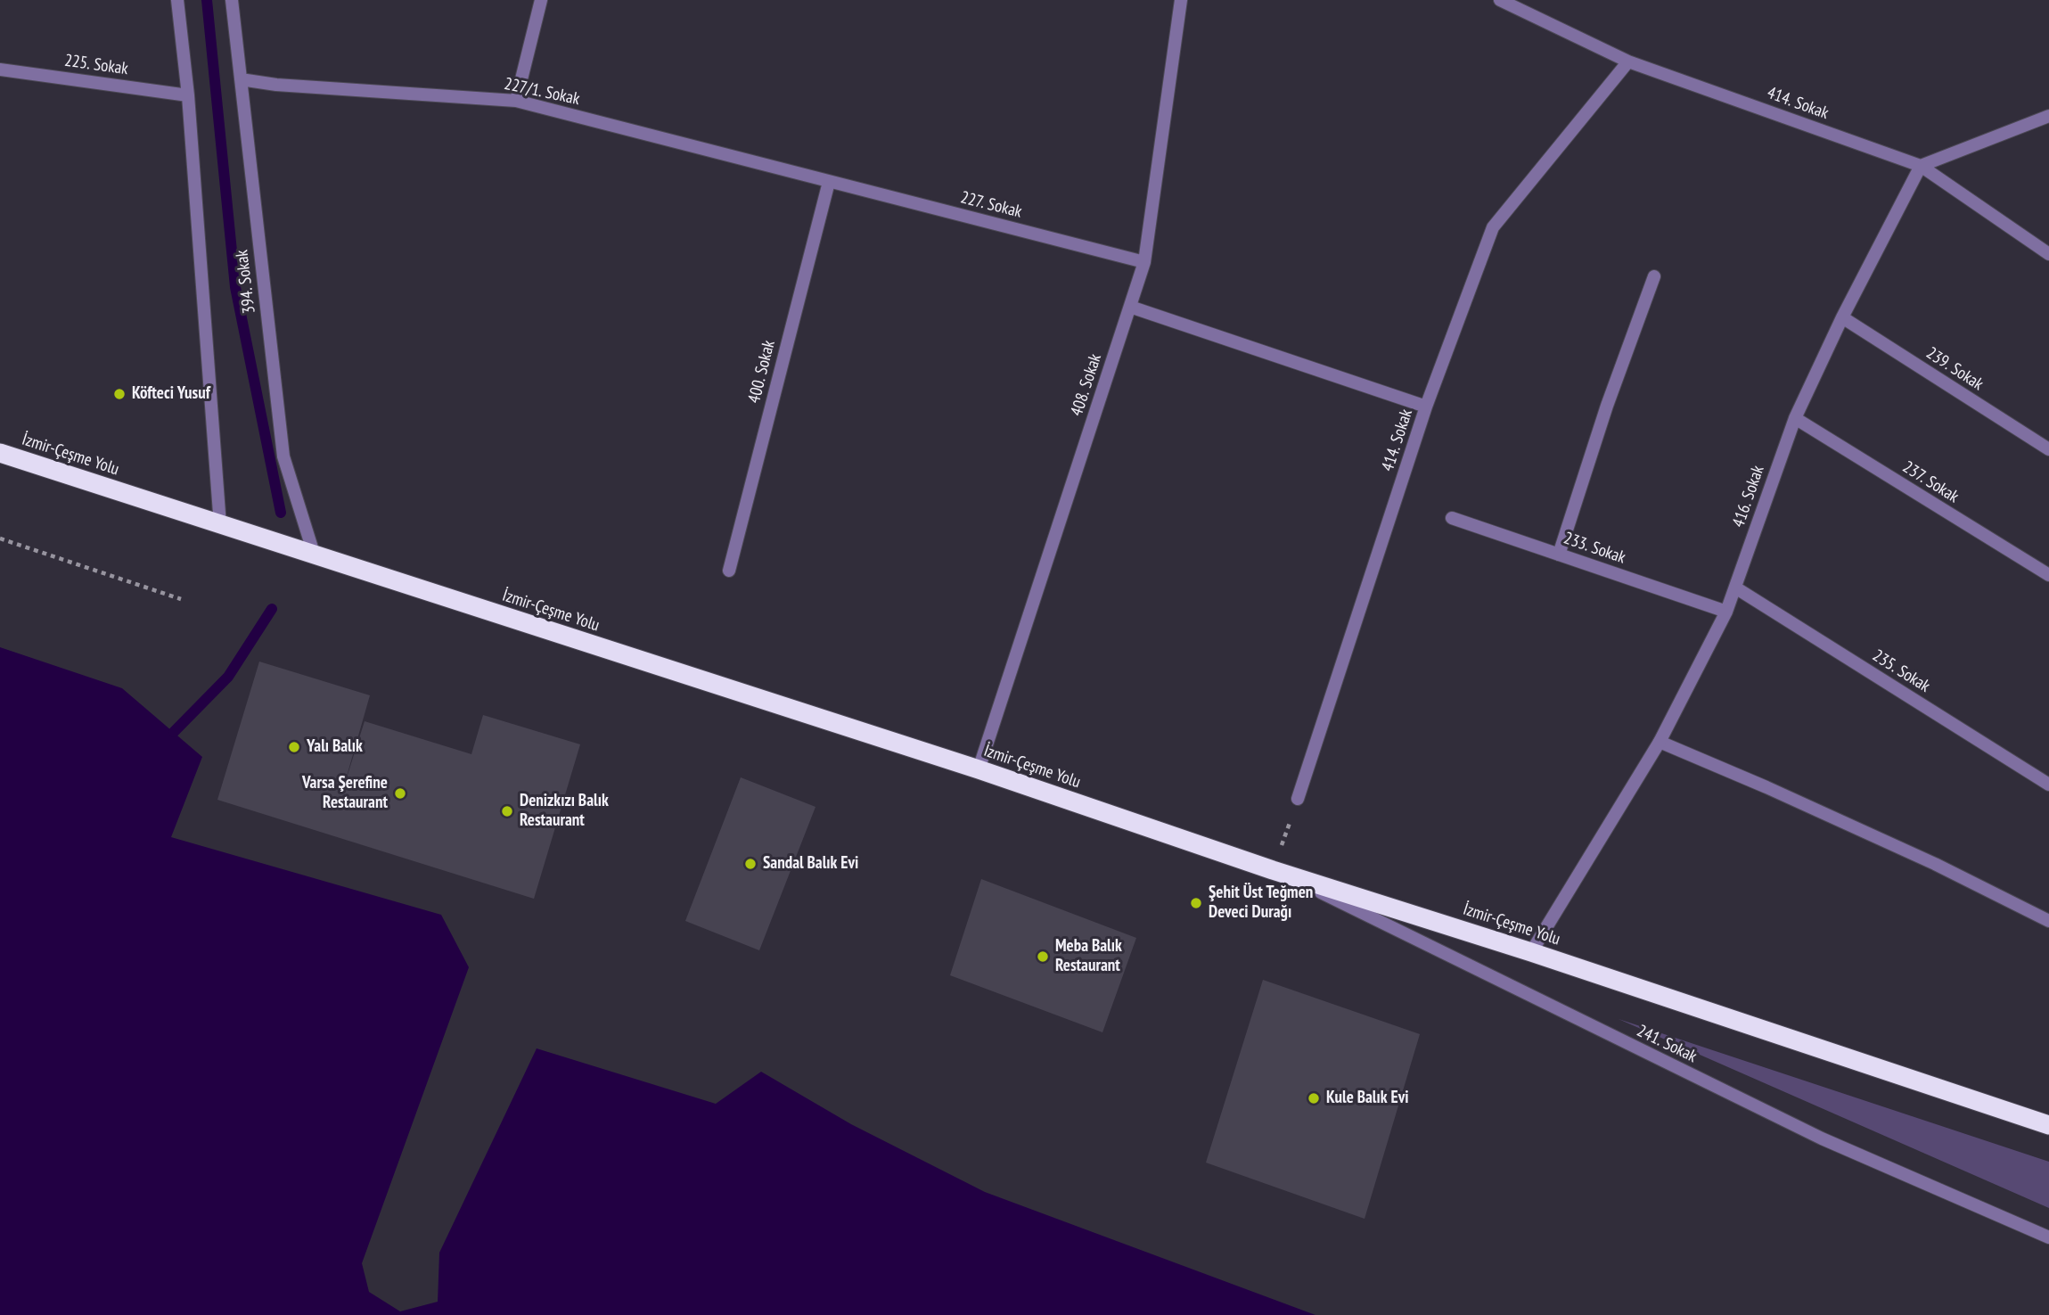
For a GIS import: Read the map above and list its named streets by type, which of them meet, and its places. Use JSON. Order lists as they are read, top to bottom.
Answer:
{
  "streets": {
    "highway": ["İzmir-Çeşme Yolu"],
    "street": [
      "225. Sokak",
      "227/1. Sokak",
      "414. Sokak",
      "227. Sokak",
      "394. Sokak",
      "239. Sokak",
      "400. Sokak",
      "408. Sokak",
      "237. Sokak",
      "416. Sokak",
      "233. Sokak",
      "235. Sokak",
      "241. Sokak"
    ]
  },
  "crossings": [
    ["227/1. Sokak", "227. Sokak"],
    ["227/1. Sokak", "394. Sokak"],
    ["227/1. Sokak", "400. Sokak"],
    ["414. Sokak", "416. Sokak"],
    ["227. Sokak", "400. Sokak"],
    ["227. Sokak", "408. Sokak"],
    ["394. Sokak", "İzmir-Çeşme Yolu"],
    ["239. Sokak", "416. Sokak"],
    ["408. Sokak", "İzmir-Çeşme Yolu"],
    ["İzmir-Çeşme Yolu", "416. Sokak"],
    ["İzmir-Çeşme Yolu", "241. Sokak"],
    ["237. Sokak", "416. Sokak"],
    ["416. Sokak", "233. Sokak"],
    ["416. Sokak", "235. Sokak"]
  ],
  "places": [
    "Köfteci Yusuf",
    "Yalı Balık",
    "Varsa Şerefine Restaurant",
    "Denizkızı Balık Restaurant",
    "Sandal Balık Evi",
    "Şehit Üst Teğmen Deveci Durağı",
    "Meba Balık Restaurant",
    "Kule Balık Evi"
  ]
}
